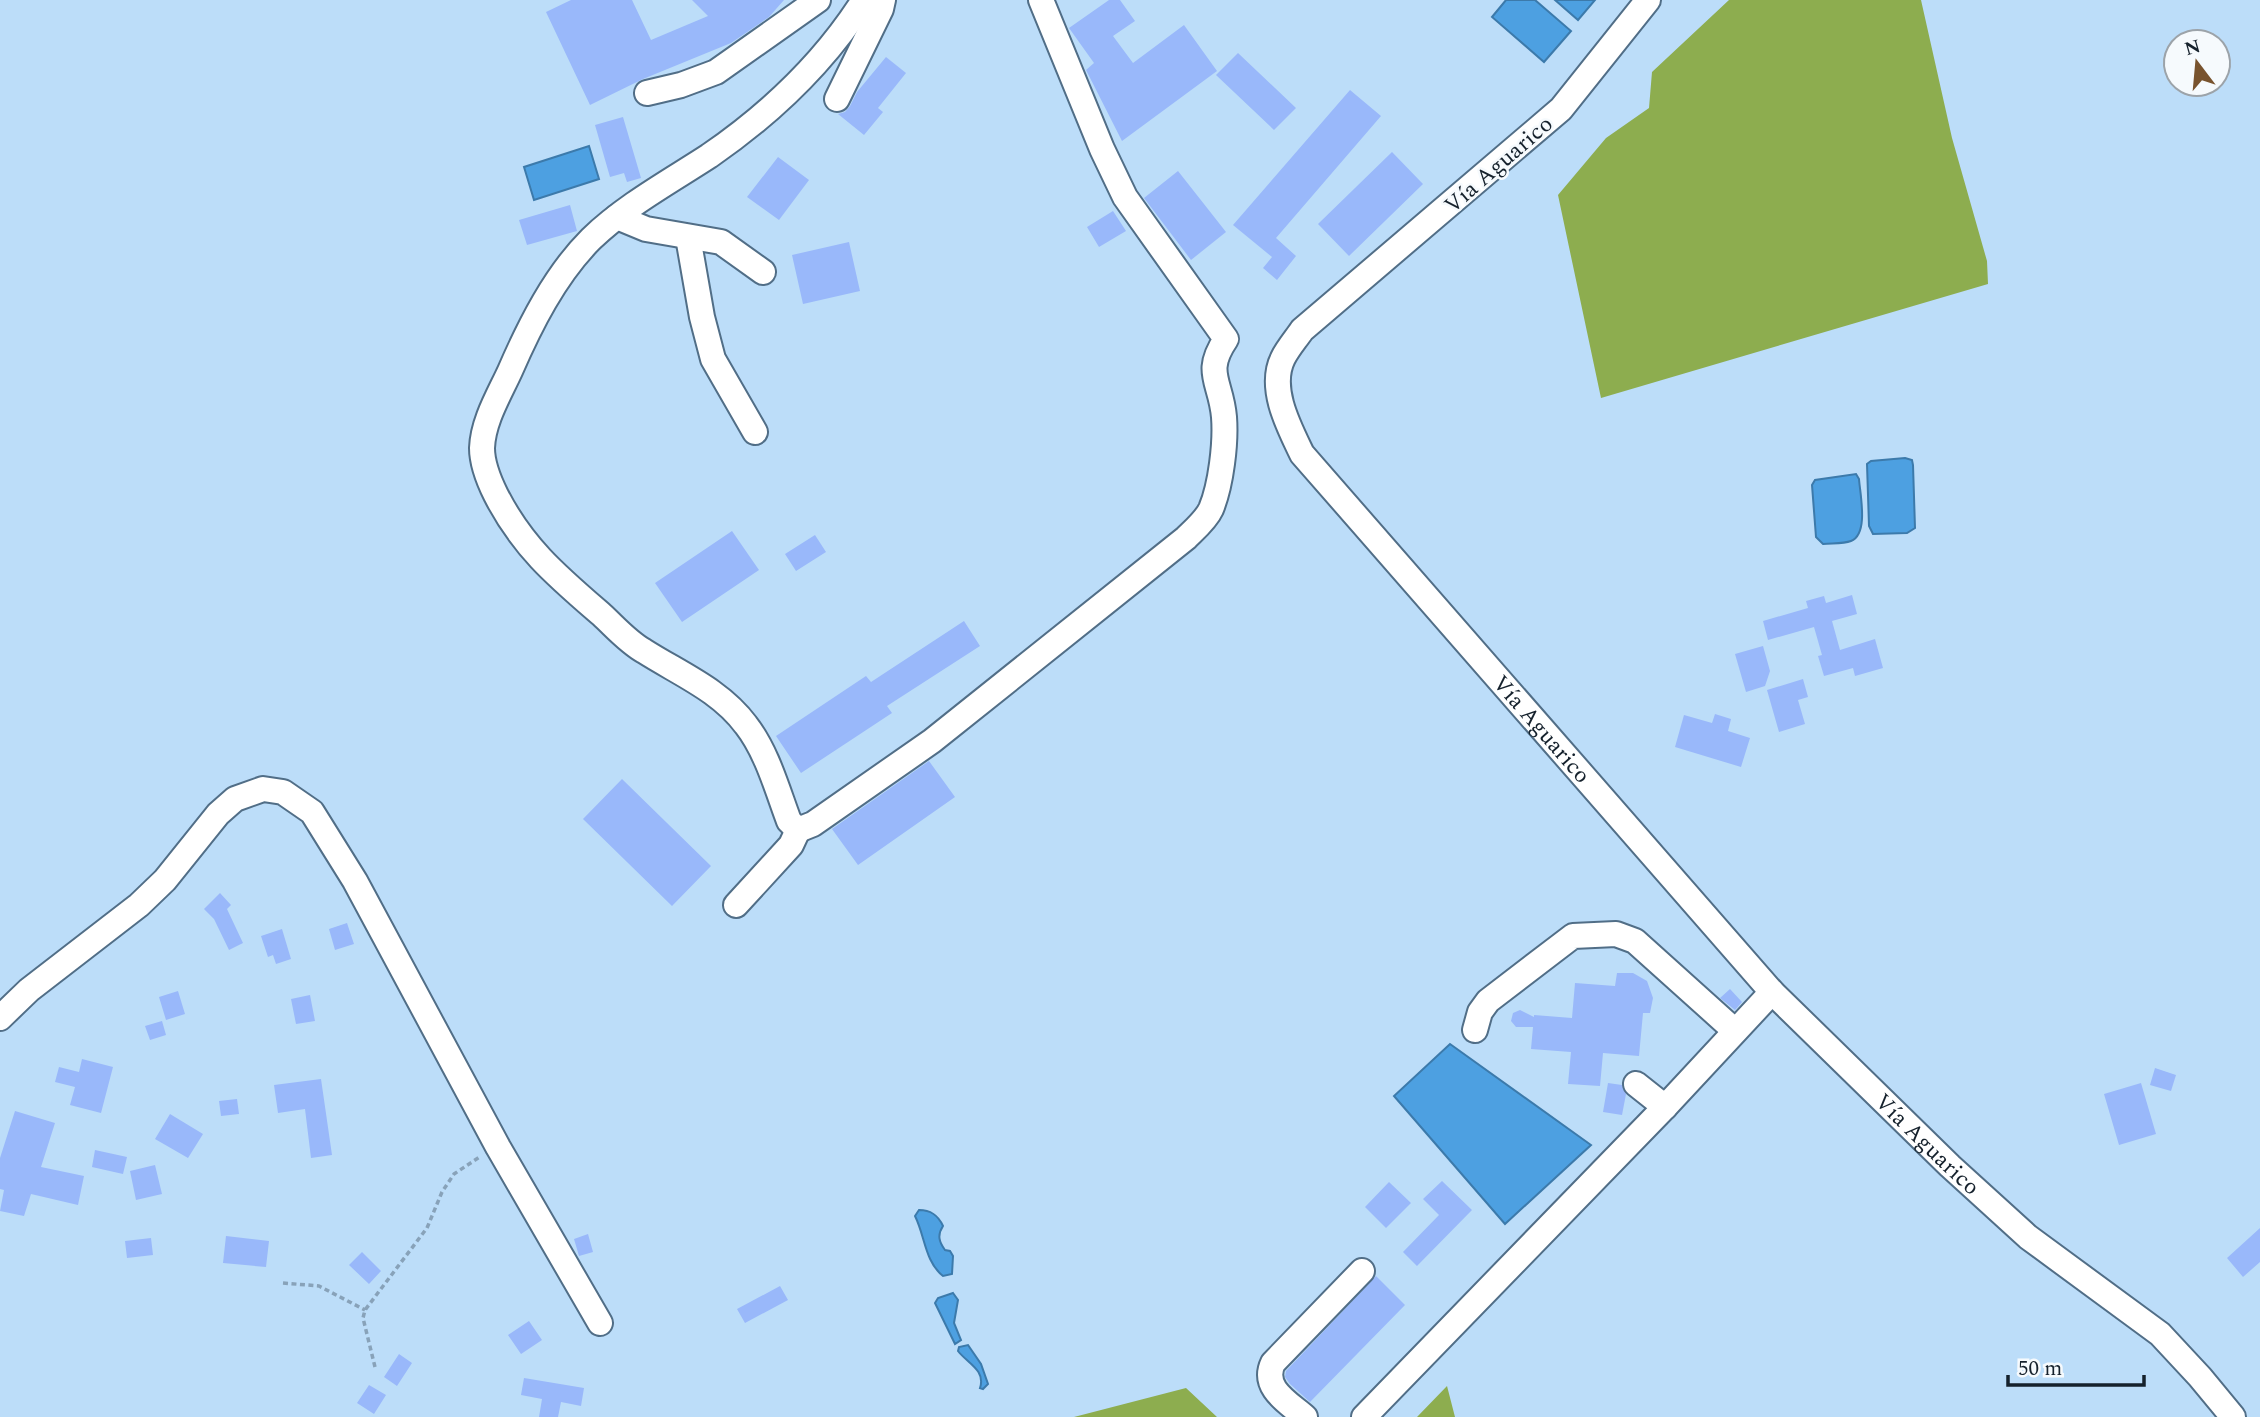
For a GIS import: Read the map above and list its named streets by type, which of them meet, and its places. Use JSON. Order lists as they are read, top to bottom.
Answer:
{
  "streets": {
    "street": ["Vía Aguarico"]
  },
  "scale_bar": "50 m",
  "north": "top"
}
